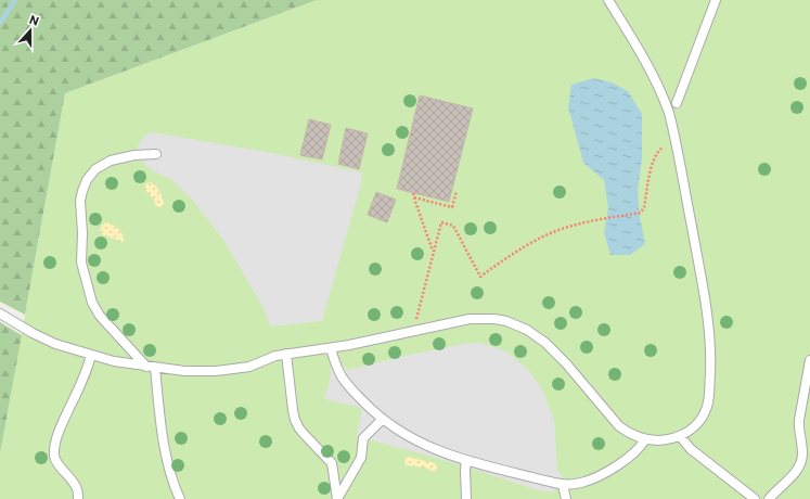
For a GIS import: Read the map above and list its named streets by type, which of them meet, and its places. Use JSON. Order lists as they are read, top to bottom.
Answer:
{
  "north": "top"
}
